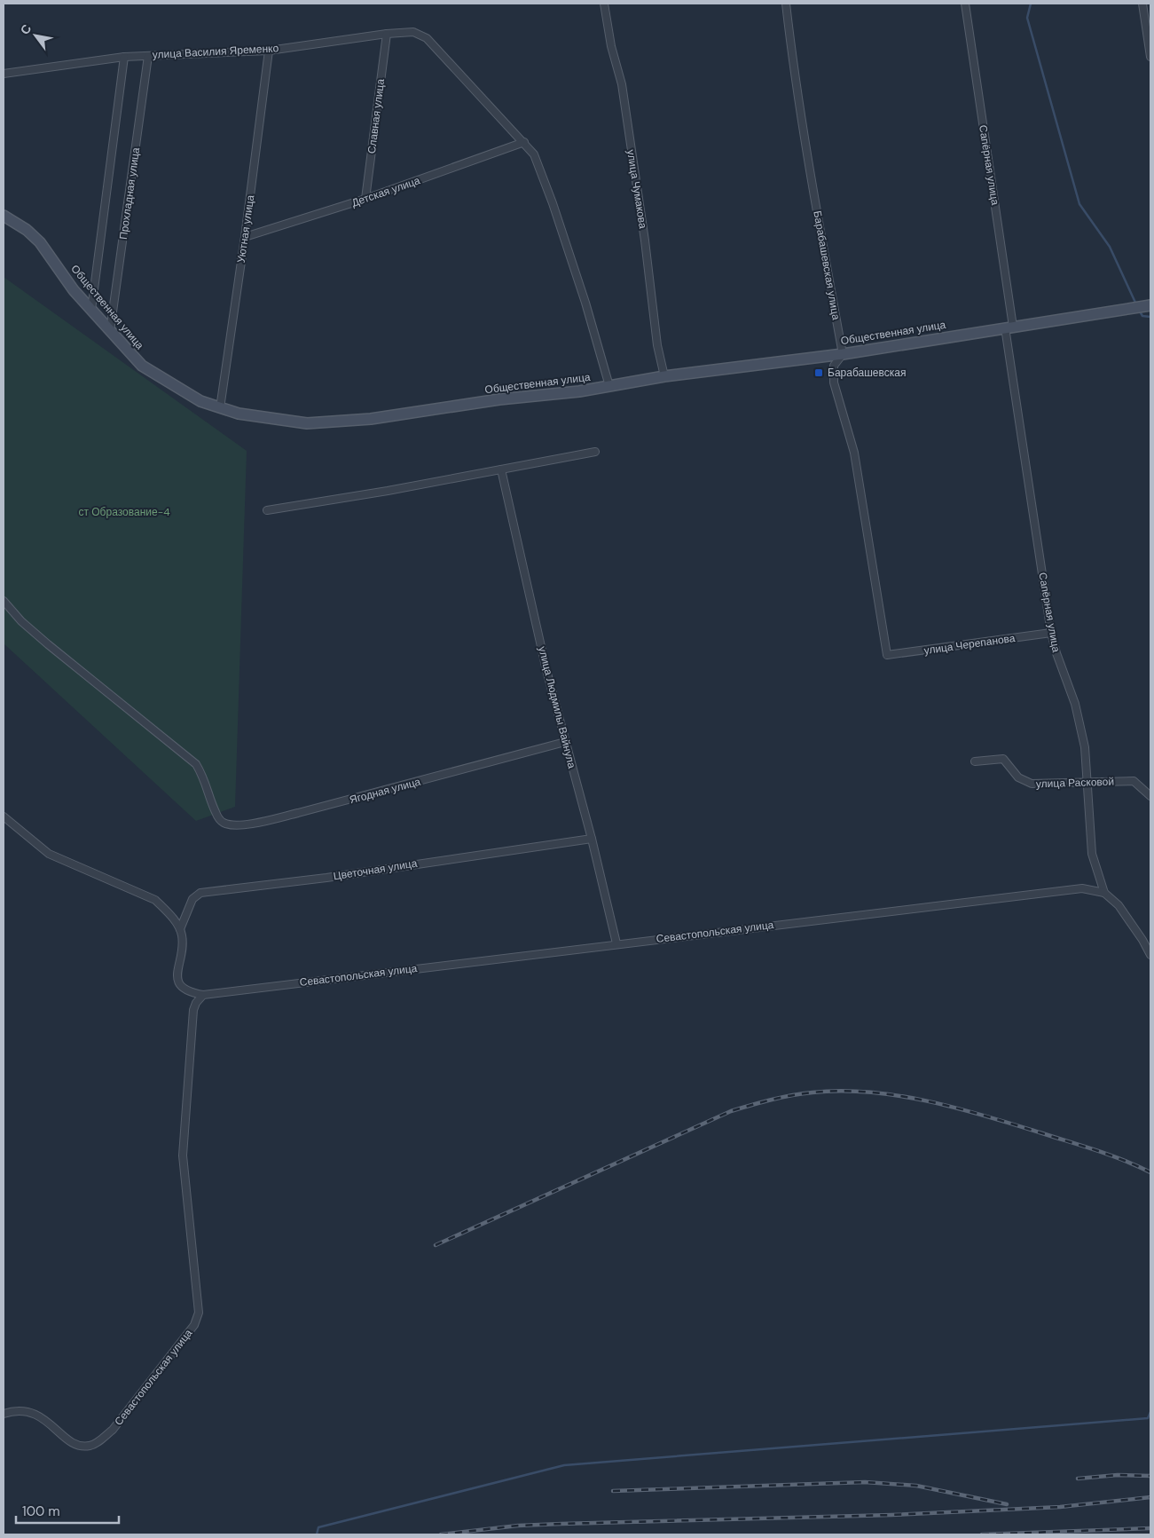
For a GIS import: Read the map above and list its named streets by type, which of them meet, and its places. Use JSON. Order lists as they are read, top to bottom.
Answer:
{
  "streets": {
    "main road": ["Общественная улица"],
    "street": [
      "улица Василия Яременко",
      "Славная улица",
      "Сапёрная улица",
      "улица Чумакова",
      "Детская улица",
      "Прохладная улица",
      "Уютная улица",
      "Барабашевская улица",
      "улица Черепанова",
      "улица Людмилы Вайнула",
      "улица Расковой",
      "Ягодная улица",
      "Цветочная улица",
      "Севастопольская улица"
    ]
  },
  "crossings": [
    ["улица Василия Яременко", "Славная улица"],
    ["улица Василия Яременко", "Детская улица"],
    ["улица Василия Яременко", "Прохладная улица"],
    ["улица Василия Яременко", "Уютная улица"],
    ["Славная улица", "Детская улица"],
    ["Сапёрная улица", "Общественная улица"],
    ["Сапёрная улица", "улица Черепанова"],
    ["Сапёрная улица", "улица Расковой"],
    ["Сапёрная улица", "Севастопольская улица"],
    ["улица Чумакова", "Общественная улица"],
    ["Детская улица", "Уютная улица"],
    ["Прохладная улица", "Общественная улица"],
    ["Уютная улица", "Общественная улица"],
    ["Барабашевская улица", "Общественная улица"],
    ["Барабашевская улица", "улица Черепанова"],
    ["Общественная улица", "улица Черепанова"],
    ["улица Людмилы Вайнула", "Ягодная улица"],
    ["улица Людмилы Вайнула", "Цветочная улица"],
    ["улица Людмилы Вайнула", "Севастопольская улица"]
  ],
  "parks": ["ст Образование-4"],
  "places": {
    "transit": ["Барабашевская"]
  },
  "scale_bar": "100 m",
  "north": "top left"
}
